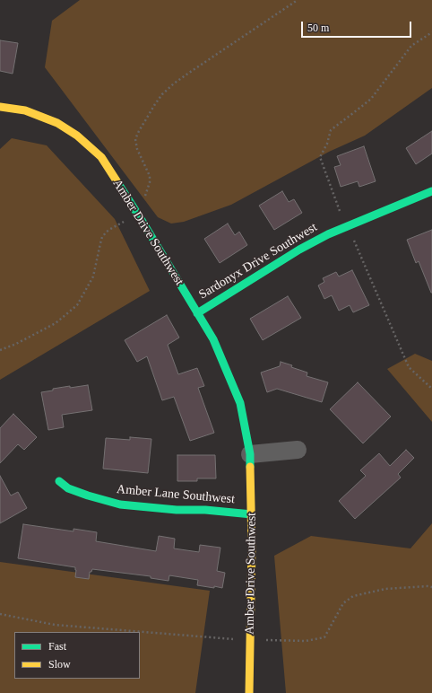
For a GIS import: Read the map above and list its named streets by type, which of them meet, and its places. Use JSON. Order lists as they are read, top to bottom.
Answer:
{
  "streets": {
    "street": ["Amber Drive Southwest", "Sardonyx Drive Southwest", "Amber Lane Southwest"]
  },
  "crossings": [
    ["Amber Drive Southwest", "Sardonyx Drive Southwest"],
    ["Amber Drive Southwest", "Amber Lane Southwest"]
  ],
  "legend": ["Fast", "Slow"],
  "scale_bar": "50 m"
}
